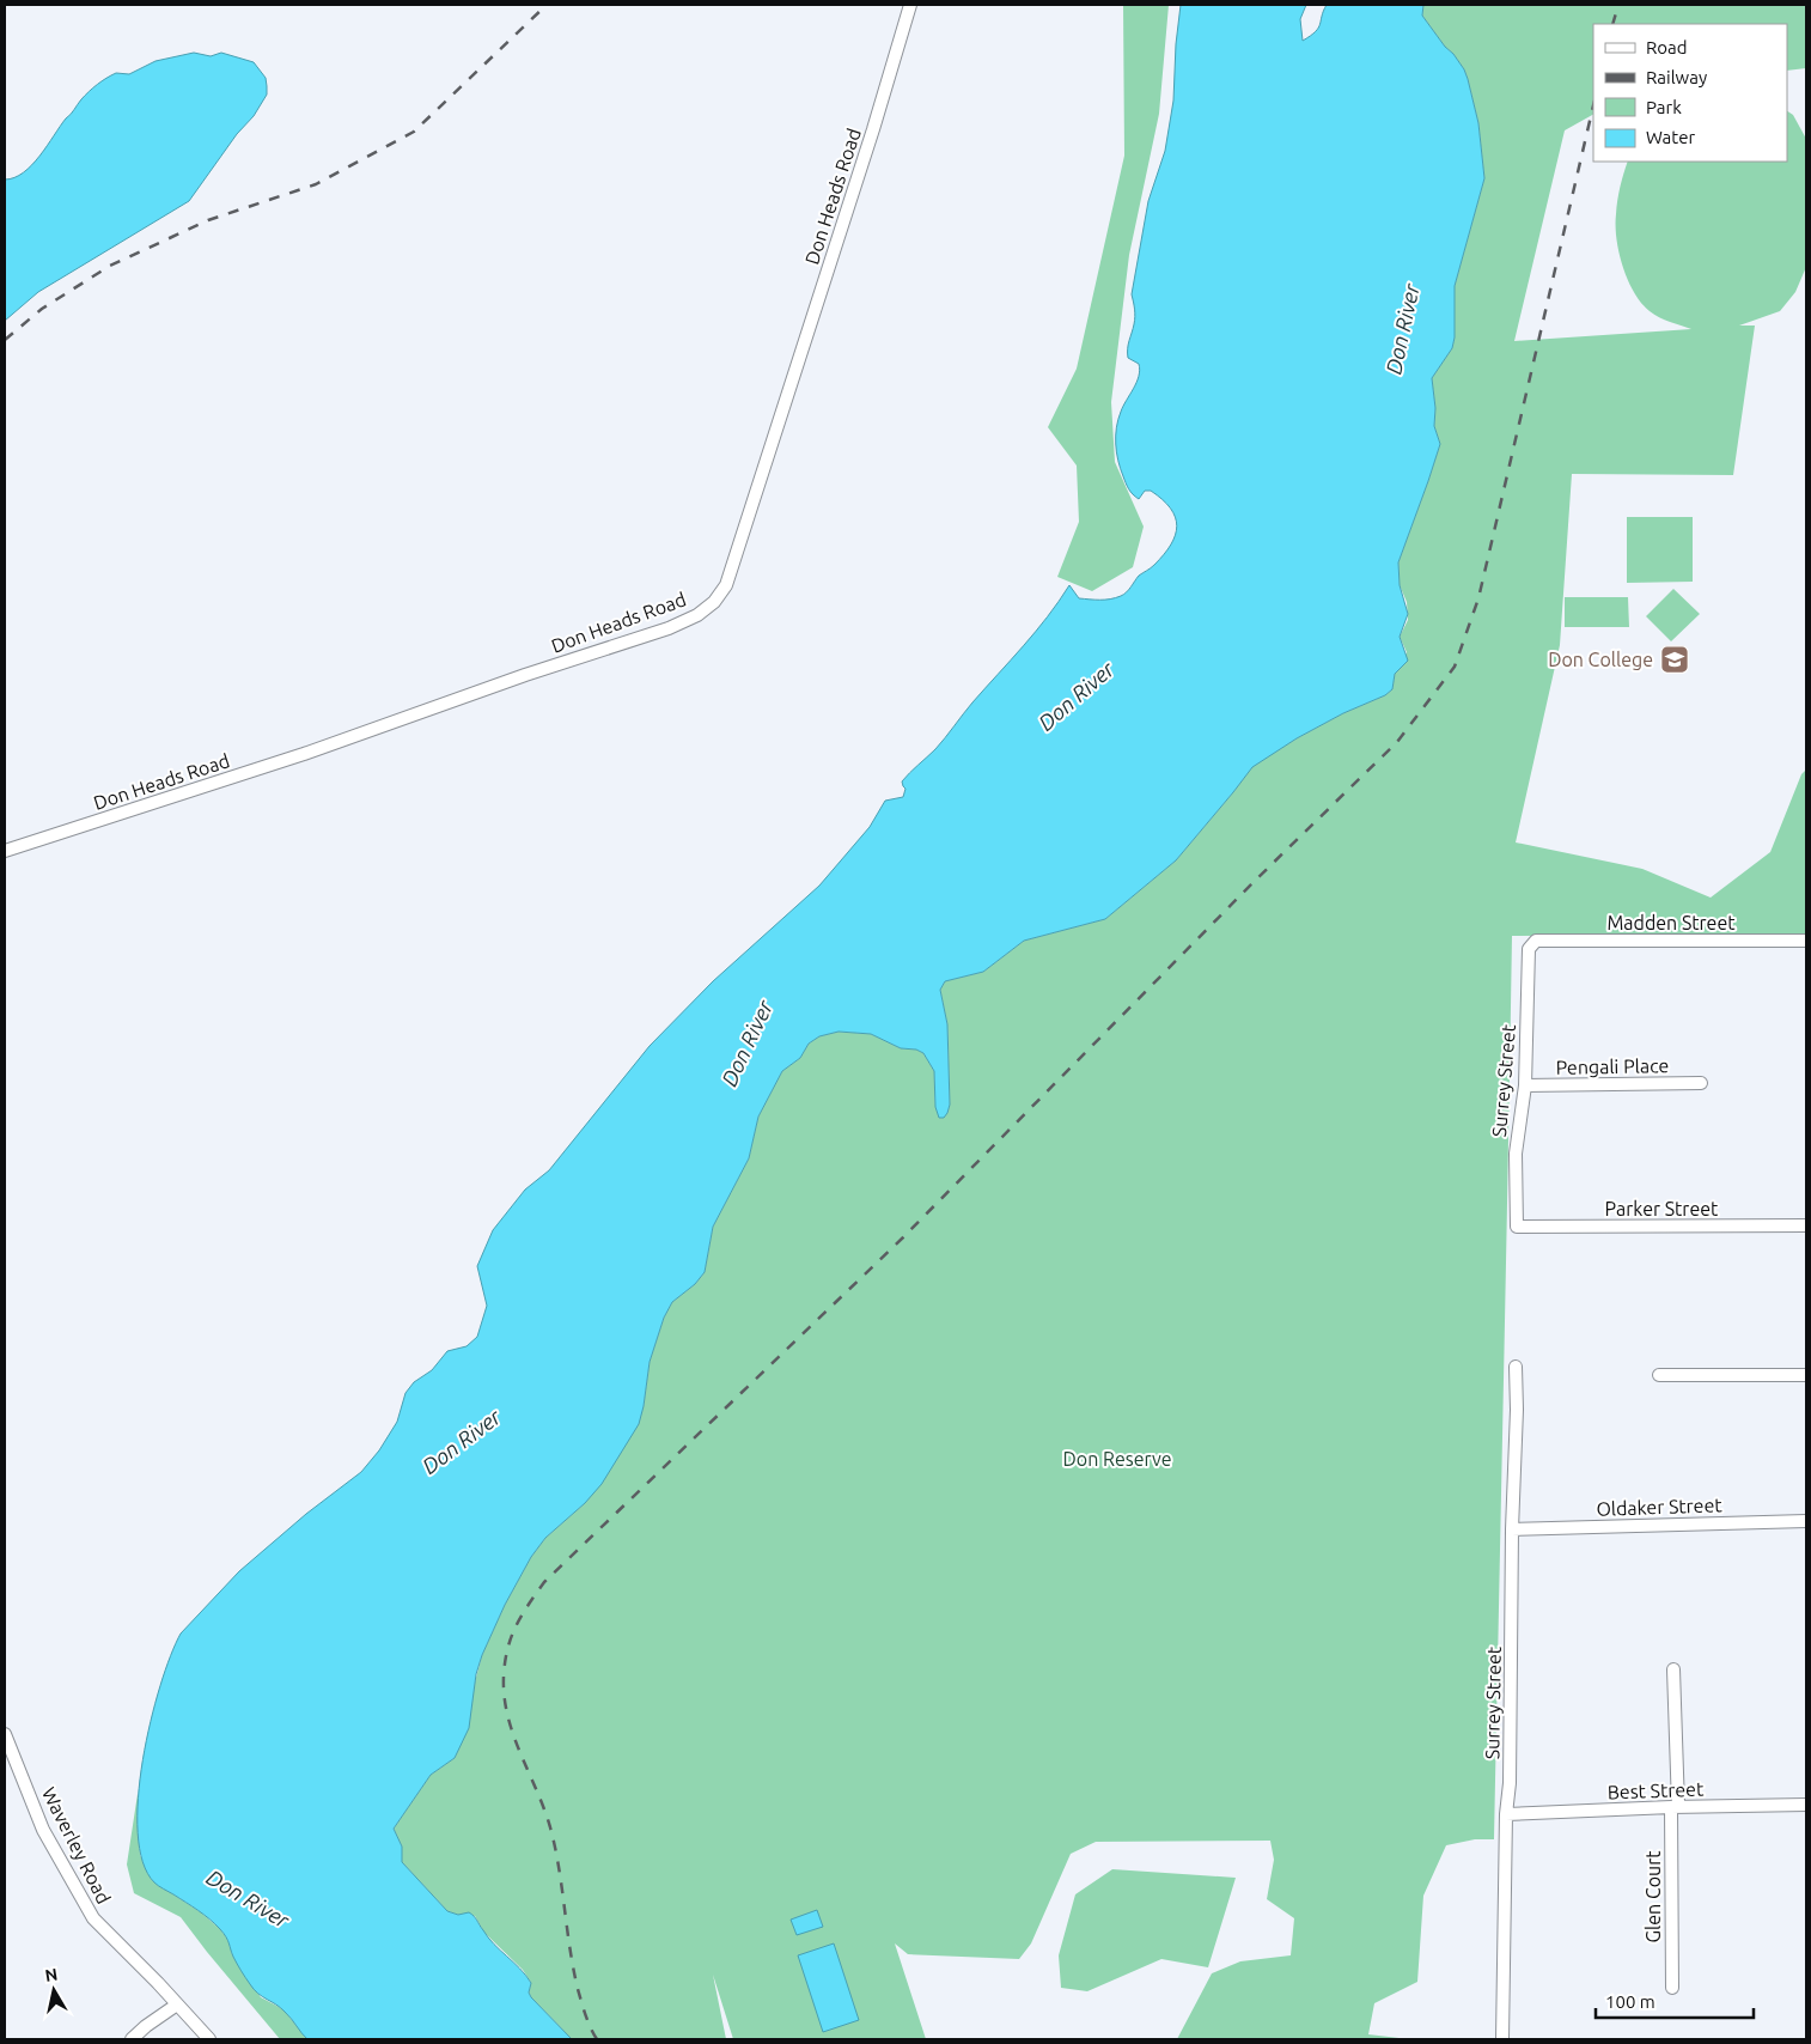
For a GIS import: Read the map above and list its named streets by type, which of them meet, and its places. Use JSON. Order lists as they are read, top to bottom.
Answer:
{
  "streets": {
    "street": [
      "Don Heads Road",
      "Madden Street",
      "Pengali Place",
      "Surrey Street",
      "Parker Street",
      "Oldaker Street",
      "Best Street",
      "Waverley Road",
      "Glen Court"
    ]
  },
  "crossings": [
    ["Madden Street", "Surrey Street"],
    ["Pengali Place", "Surrey Street"],
    ["Surrey Street", "Parker Street"],
    ["Surrey Street", "Oldaker Street"],
    ["Surrey Street", "Best Street"],
    ["Best Street", "Glen Court"]
  ],
  "water": ["Don River"],
  "parks": ["Don Reserve"],
  "places": {
    "school or university": ["Don College"]
  },
  "legend": [
    "Road",
    "Railway",
    "Park",
    "Water"
  ],
  "scale_bar": "100 m",
  "north": "top"
}
